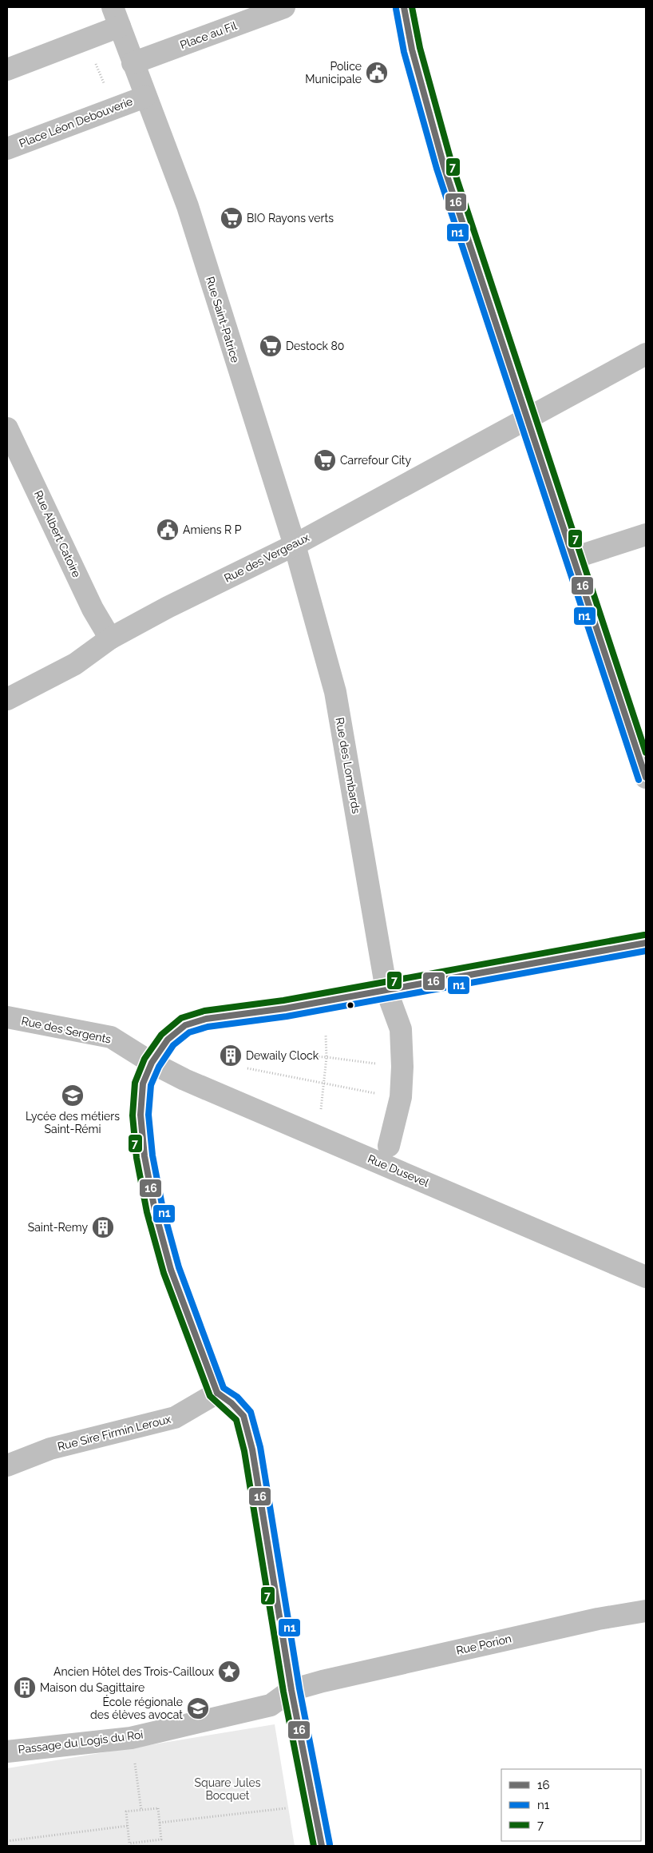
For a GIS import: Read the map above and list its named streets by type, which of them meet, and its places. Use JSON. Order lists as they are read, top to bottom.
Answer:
{
  "streets": {
    "street": [
      "Place au Fil",
      "Place Léon Debouverie",
      "Rue Saint-Patrice",
      "Rue Albert Catoire",
      "Rue des Vergeaux",
      "Rue des Lombards",
      "Rue des Sergents",
      "Rue Dusevel",
      "Rue Sire Firmin Leroux",
      "Rue Porion",
      "Passage du Logis du Roi"
    ]
  },
  "crossings": [
    ["Place au Fil", "Rue Saint-Patrice"],
    ["Place Léon Debouverie", "Rue Saint-Patrice"],
    ["Rue Saint-Patrice", "Rue des Vergeaux"],
    ["Rue Saint-Patrice", "Rue des Lombards"],
    ["Rue Albert Catoire", "Rue des Vergeaux"],
    ["Rue des Vergeaux", "Rue des Lombards"],
    ["Rue des Sergents", "Rue Dusevel"],
    ["Rue Porion", "Passage du Logis du Roi"]
  ],
  "parks": ["Square Jules Bocquet"],
  "places": {
    "public building": ["Police Municipale", "Amiens R P"],
    "supermarket": ["BIO Rayons verts", "Destock 80", "Carrefour City"],
    "building": ["Dewaily Clock", "Saint-Remy", "Maison du Sagittaire"],
    "school or university": ["Lycée des métiers Saint-Rémi", "École régionale des élèves avocat"],
    "place": ["Ancien Hôtel des Trois-Cailloux"]
  },
  "lines": ["transit line 16", "transit line 7", "transit line n1"],
  "legend": ["16", "n1", "7"]
}
